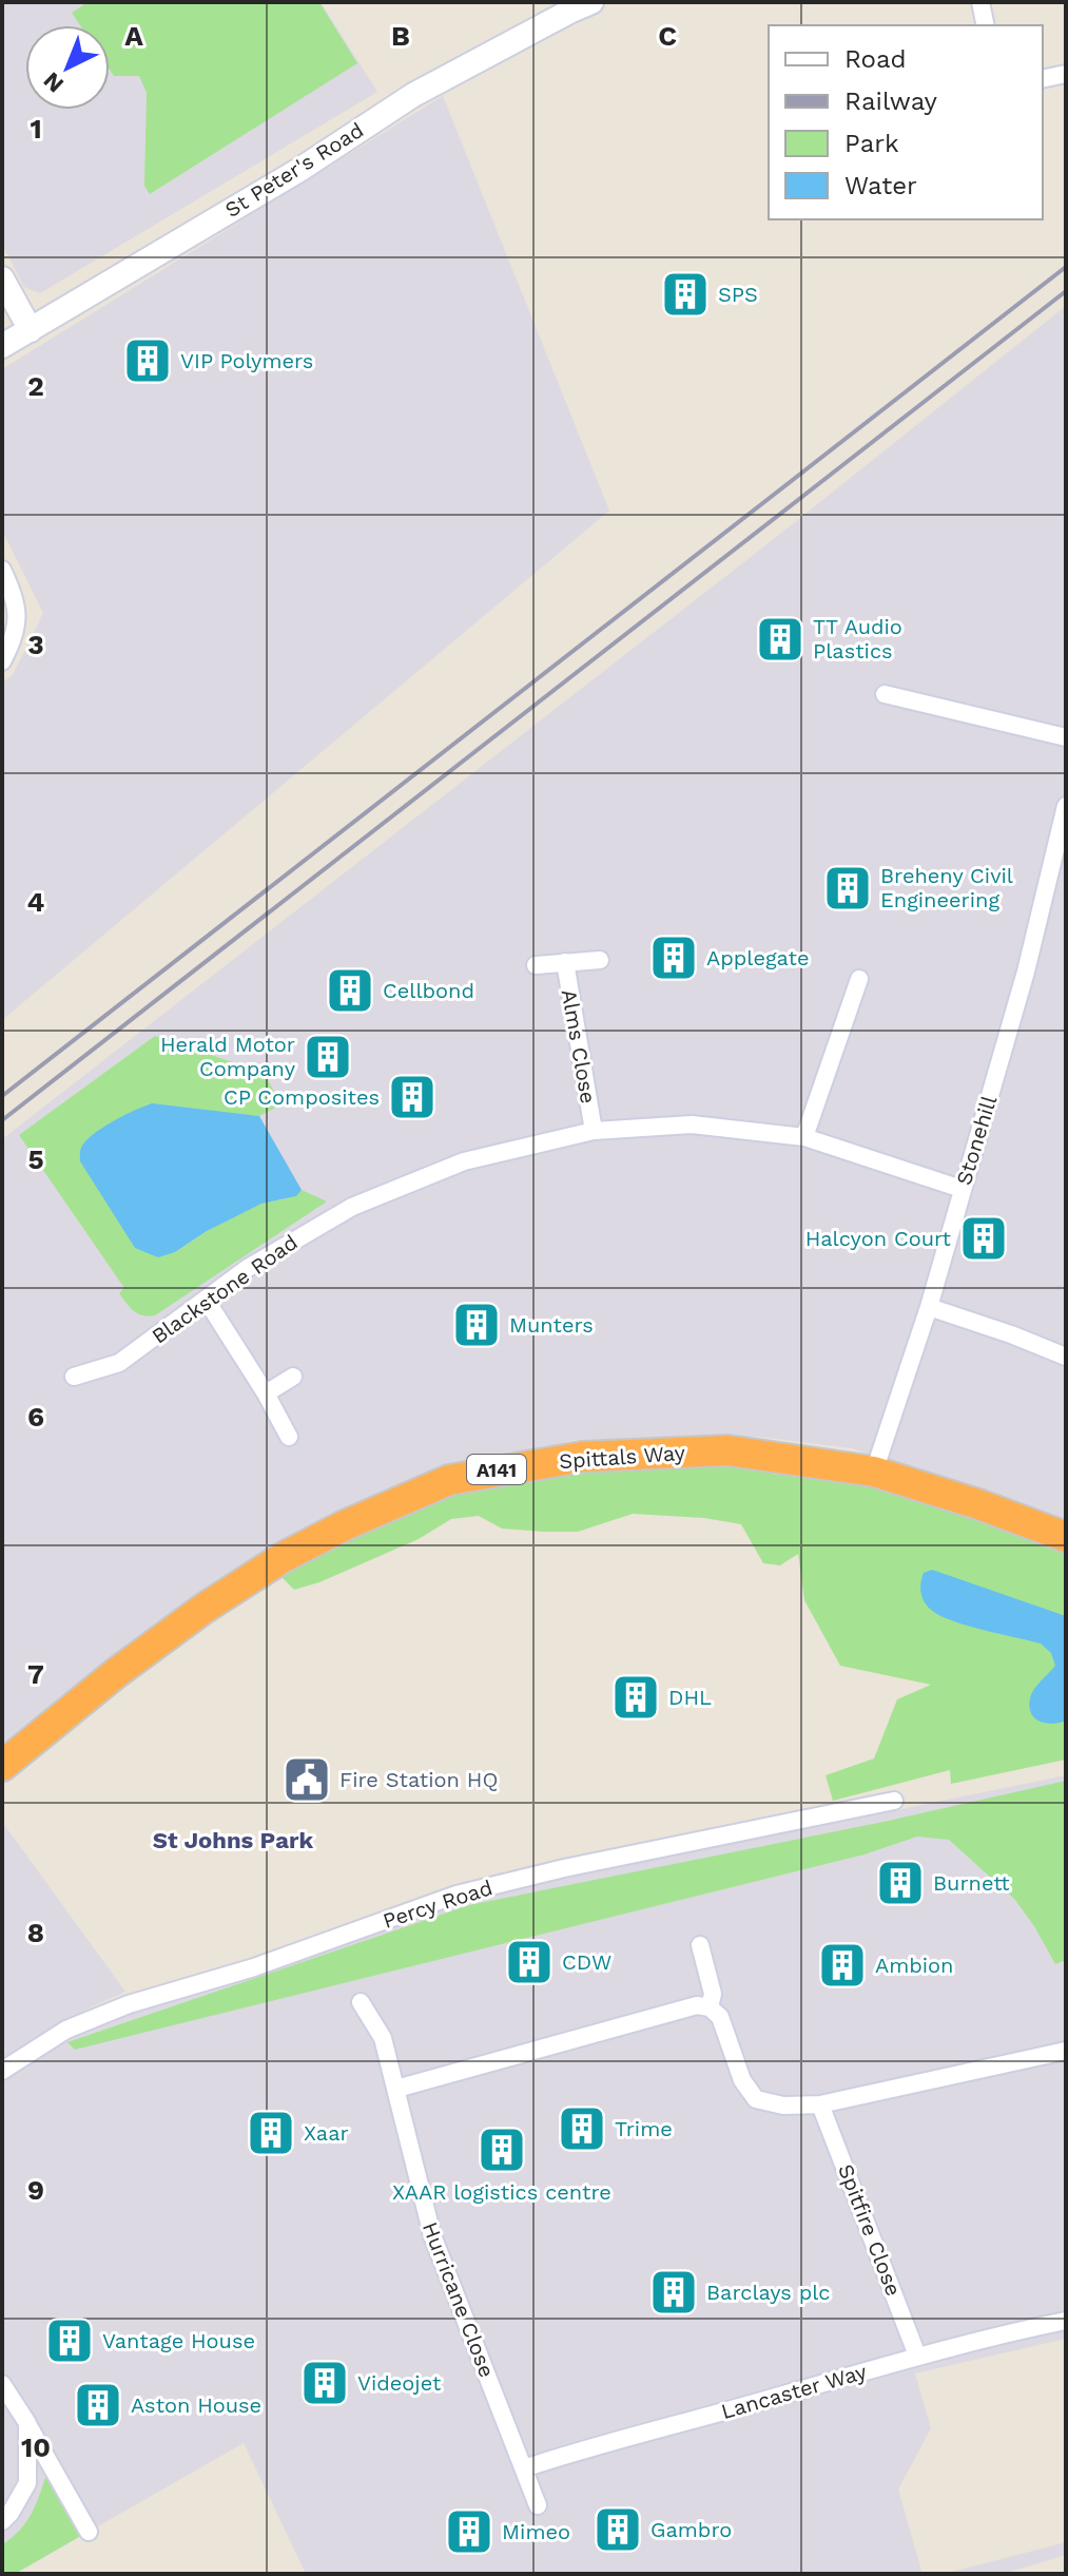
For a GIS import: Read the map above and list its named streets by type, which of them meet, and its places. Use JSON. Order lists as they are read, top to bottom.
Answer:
{
  "streets": {
    "highway": ["Spittals Way", "A141"],
    "street": [
      "St Peter's Road",
      "Alms Close",
      "Stonehill",
      "Blackstone Road",
      "Percy Road",
      "Spitfire Close",
      "Hurricane Close",
      "Lancaster Way"
    ]
  },
  "crossings": [
    ["Alms Close", "Blackstone Road"],
    ["Stonehill", "Blackstone Road"],
    ["Stonehill", "Spittals Way"],
    ["Spitfire Close", "Lancaster Way"],
    ["Hurricane Close", "Lancaster Way"]
  ],
  "districts": ["St Johns Park"],
  "places": {
    "building": [
      "SPS",
      "VIP Polymers",
      "TT Audio Plastics",
      "Breheny Civil Engineering",
      "Applegate",
      "Cellbond",
      "Herald Motor Company",
      "CP Composites",
      "Halcyon Court",
      "Munters",
      "DHL",
      "Burnett",
      "CDW",
      "Ambion",
      "Trime",
      "Xaar",
      "XAAR logistics centre",
      "Barclays plc",
      "Vantage House",
      "Videojet",
      "Aston House",
      "Gambro",
      "Mimeo"
    ],
    "public building": ["Fire Station HQ"]
  },
  "legend": [
    "Road",
    "Railway",
    "Park",
    "Water"
  ],
  "north": "bottom left",
  "grid": {
    "columns": ["A", "B", "C"],
    "rows": [
      "1",
      "2",
      "3",
      "4",
      "5",
      "6",
      "7",
      "8",
      "9",
      "10"
    ]
  }
}
